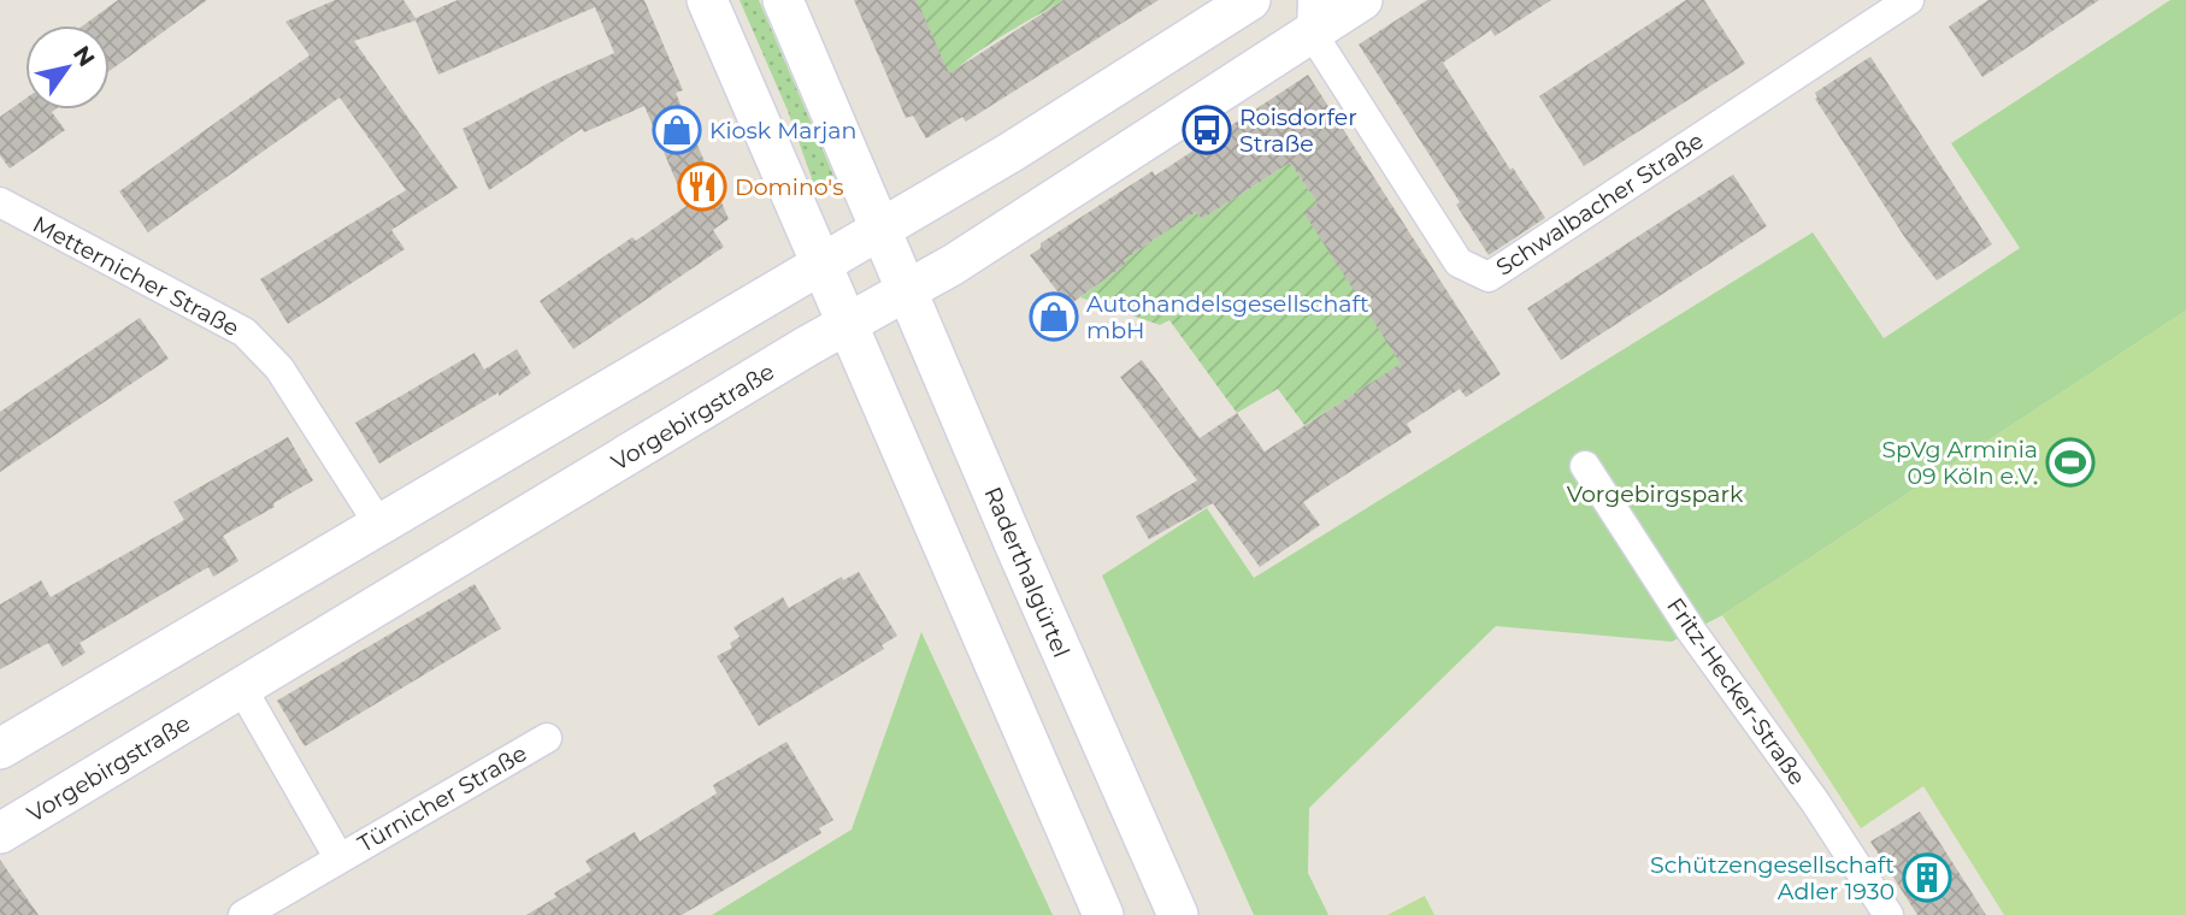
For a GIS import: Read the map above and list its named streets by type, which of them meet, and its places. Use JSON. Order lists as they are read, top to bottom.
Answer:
{
  "streets": {
    "main road": ["Vorgebirgstraße", "Raderthalgürtel"],
    "street": [
      "Schwalbacher Straße",
      "Metternicher Straße",
      "Fritz-Hecker-Straße",
      "Türnicher Straße"
    ]
  },
  "crossings": [
    ["Schwalbacher Straße", "Vorgebirgstraße"],
    ["Vorgebirgstraße", "Raderthalgürtel"],
    ["Vorgebirgstraße", "Türnicher Straße"]
  ],
  "parks": ["Vorgebirgspark"],
  "places": {
    "shop": ["Kiosk Marjan", "Autohandelsgesellschaft mbH"],
    "bus stop": ["Roisdorfer Straße"],
    "restaurant": ["Domino's"],
    "sports": ["SpVg Arminia 09 Köln e.V."],
    "building": ["Schützengesellschaft Adler 1930"]
  },
  "north": "top right"
}
